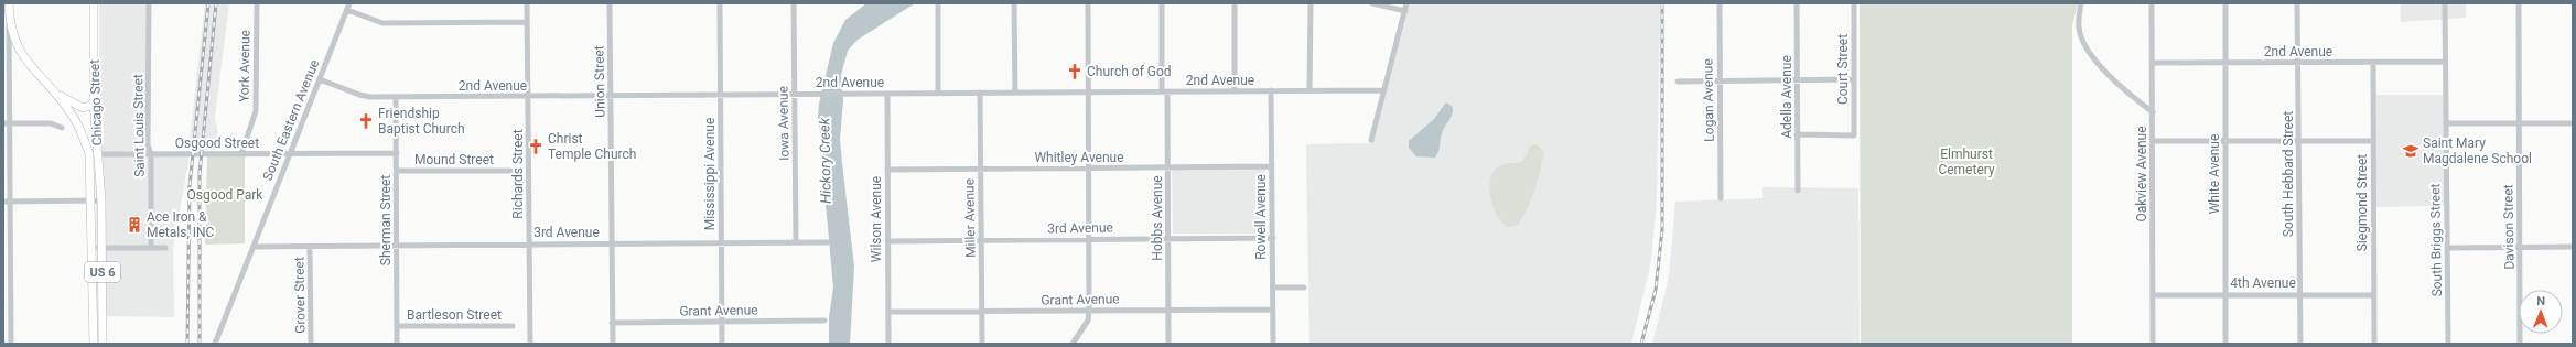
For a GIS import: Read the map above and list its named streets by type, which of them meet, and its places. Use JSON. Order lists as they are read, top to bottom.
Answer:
{
  "streets": {
    "main road": ["Chicago Street", "US 6"],
    "street": [
      "2nd Avenue",
      "York Avenue",
      "Court Street",
      "Union Street",
      "Adella Avenue",
      "Logan Avenue",
      "South Eastern Avenue",
      "Iowa Avenue",
      "Saint Louis Street",
      "Osgood Street",
      "Whitley Avenue",
      "Mound Street",
      "Richards Street",
      "Mississippi Avenue",
      "Oakview Avenue",
      "White Avenue",
      "South Hebbard Street",
      "Siegmond Street",
      "Rowell Avenue",
      "Miller Avenue",
      "Hobbs Avenue",
      "Wilson Avenue",
      "Sherman Street",
      "Davison Street",
      "3rd Avenue",
      "South Briggs Street",
      "4th Avenue",
      "Grover Street",
      "Grant Avenue",
      "Bartleson Street"
    ]
  },
  "crossings": [
    ["2nd Avenue", "Union Street"],
    ["2nd Avenue", "South Eastern Avenue"],
    ["2nd Avenue", "Iowa Avenue"],
    ["2nd Avenue", "Richards Street"],
    ["2nd Avenue", "Mississippi Avenue"],
    ["2nd Avenue", "Oakview Avenue"],
    ["2nd Avenue", "White Avenue"],
    ["2nd Avenue", "South Hebbard Street"],
    ["2nd Avenue", "Siegmond Street"],
    ["2nd Avenue", "Rowell Avenue"],
    ["2nd Avenue", "Miller Avenue"],
    ["2nd Avenue", "Hobbs Avenue"],
    ["2nd Avenue", "Wilson Avenue"],
    ["2nd Avenue", "Sherman Street"],
    ["2nd Avenue", "South Briggs Street"],
    ["York Avenue", "Osgood Street"],
    ["Court Street", "Adella Avenue"],
    ["Union Street", "3rd Avenue"],
    ["Union Street", "Grant Avenue"],
    ["Chicago Street", "Osgood Street"],
    ["Chicago Street", "US 6"],
    ["South Eastern Avenue", "Osgood Street"],
    ["South Eastern Avenue", "3rd Avenue"],
    ["Iowa Avenue", "3rd Avenue"],
    ["Saint Louis Street", "Osgood Street"],
    ["Osgood Street", "Sherman Street"],
    ["Osgood Street", "US 6"],
    ["Whitley Avenue", "Rowell Avenue"],
    ["Whitley Avenue", "Miller Avenue"],
    ["Whitley Avenue", "Hobbs Avenue"],
    ["Whitley Avenue", "Wilson Avenue"],
    ["Mound Street", "Sherman Street"],
    ["Richards Street", "3rd Avenue"],
    ["Mississippi Avenue", "3rd Avenue"],
    ["Mississippi Avenue", "Grant Avenue"],
    ["Oakview Avenue", "4th Avenue"],
    ["White Avenue", "4th Avenue"],
    ["South Hebbard Street", "4th Avenue"],
    ["Siegmond Street", "4th Avenue"],
    ["Rowell Avenue", "3rd Avenue"],
    ["Rowell Avenue", "Grant Avenue"],
    ["Miller Avenue", "3rd Avenue"],
    ["Miller Avenue", "Grant Avenue"],
    ["Hobbs Avenue", "3rd Avenue"],
    ["Hobbs Avenue", "Grant Avenue"],
    ["Wilson Avenue", "3rd Avenue"],
    ["Wilson Avenue", "Grant Avenue"],
    ["Sherman Street", "3rd Avenue"],
    ["Sherman Street", "Bartleson Street"],
    ["3rd Avenue", "Grover Street"]
  ],
  "water": ["Hickory Creek"],
  "parks": ["Elmhurst Cemetery", "Osgood Park"],
  "places": {
    "church": ["Church of God", "Friendship Baptist Church", "Christ Temple Church"],
    "school or university": ["Saint Mary Magdalene School"],
    "building": ["Ace Iron & Metals, INC"]
  },
  "north": "top"
}
